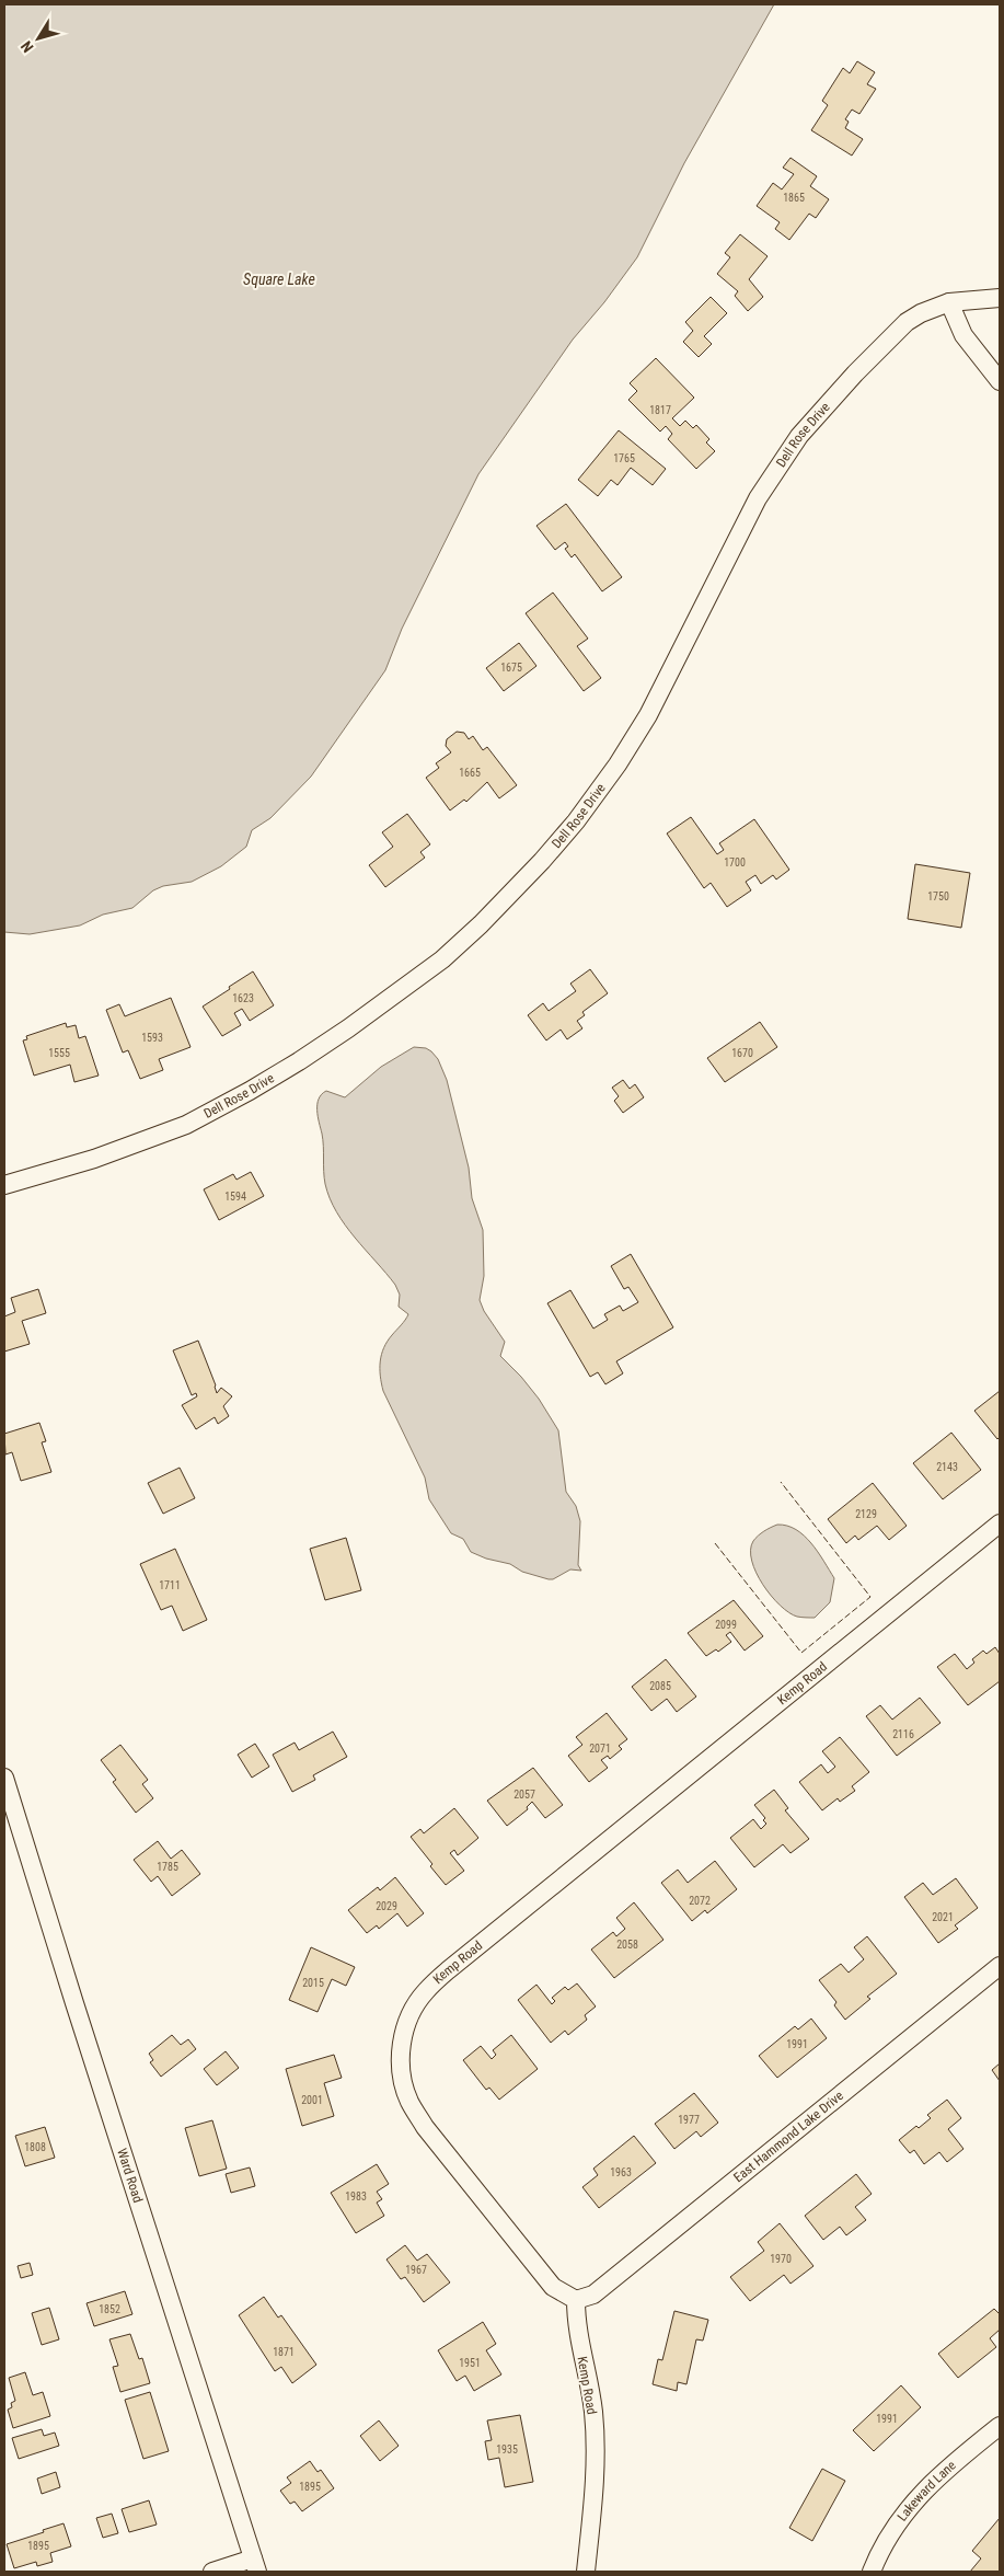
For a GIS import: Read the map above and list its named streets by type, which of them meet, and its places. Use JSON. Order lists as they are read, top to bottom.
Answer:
{
  "streets": {
    "street": [
      "Dell Rose Drive",
      "Kemp Road",
      "East Hammond Lake Drive",
      "Ward Road",
      "Lakeward Lane"
    ]
  },
  "crossings": [
    ["Kemp Road", "East Hammond Lake Drive"]
  ],
  "water": ["Square Lake"],
  "house_numbers": [
    "1865",
    "1817",
    "1765",
    "1675",
    "1665",
    "1700",
    "1750",
    "1623",
    "1593",
    "1555",
    "1670",
    "1594",
    "2143",
    "2129",
    "1711",
    "2099",
    "2085",
    "2116",
    "2071",
    "2057",
    "1785",
    "2072",
    "2029",
    "2021",
    "2058",
    "2015",
    "1991",
    "2001",
    "1977",
    "1808",
    "1963",
    "1983",
    "1970",
    "1967",
    "1852",
    "1871",
    "1951",
    "1991",
    "1935",
    "1895",
    "1895"
  ],
  "north": "bottom left"
}
